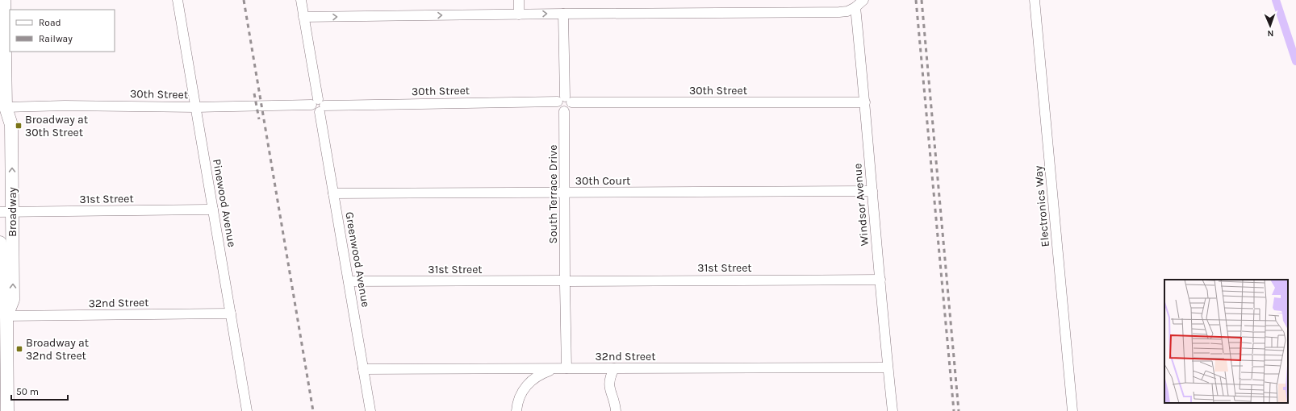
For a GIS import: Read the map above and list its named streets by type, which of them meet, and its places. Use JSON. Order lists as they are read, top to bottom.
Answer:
{
  "streets": {
    "main road": ["Broadway"],
    "street": [
      "30th Street",
      "30th Court",
      "South Terrace Drive",
      "31st Street",
      "Pinewood Avenue",
      "Windsor Avenue",
      "Electronics Way",
      "Greenwood Avenue",
      "32nd Street"
    ]
  },
  "crossings": [
    ["30th Street", "South Terrace Drive"],
    ["30th Street", "Pinewood Avenue"],
    ["30th Street", "Windsor Avenue"],
    ["30th Street", "Broadway"],
    ["30th Street", "Greenwood Avenue"],
    ["30th Court", "South Terrace Drive"],
    ["30th Court", "Windsor Avenue"],
    ["30th Court", "Greenwood Avenue"],
    ["South Terrace Drive", "31st Street"],
    ["South Terrace Drive", "32nd Street"],
    ["31st Street", "Pinewood Avenue"],
    ["31st Street", "Windsor Avenue"],
    ["31st Street", "Broadway"],
    ["31st Street", "Greenwood Avenue"],
    ["Pinewood Avenue", "32nd Street"],
    ["Windsor Avenue", "32nd Street"],
    ["Broadway", "32nd Street"],
    ["Greenwood Avenue", "32nd Street"]
  ],
  "places": {
    "transit": ["Broadway at 30th Street", "Broadway at 32nd Street"]
  },
  "legend": ["Road", "Railway"],
  "scale_bar": "50 m",
  "north": "bottom"
}
